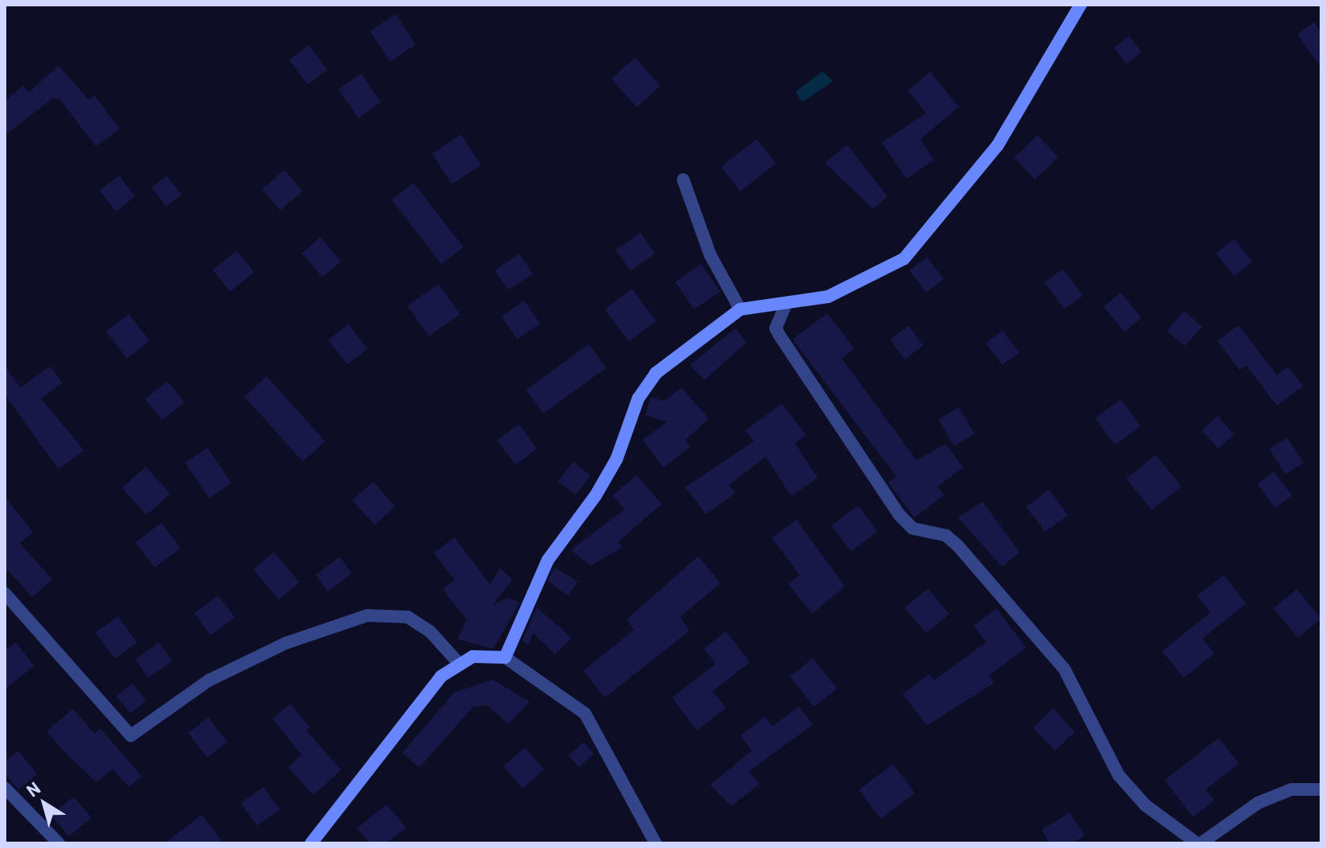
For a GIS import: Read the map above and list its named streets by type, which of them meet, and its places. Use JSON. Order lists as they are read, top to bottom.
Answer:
{
  "north": "top left"
}
